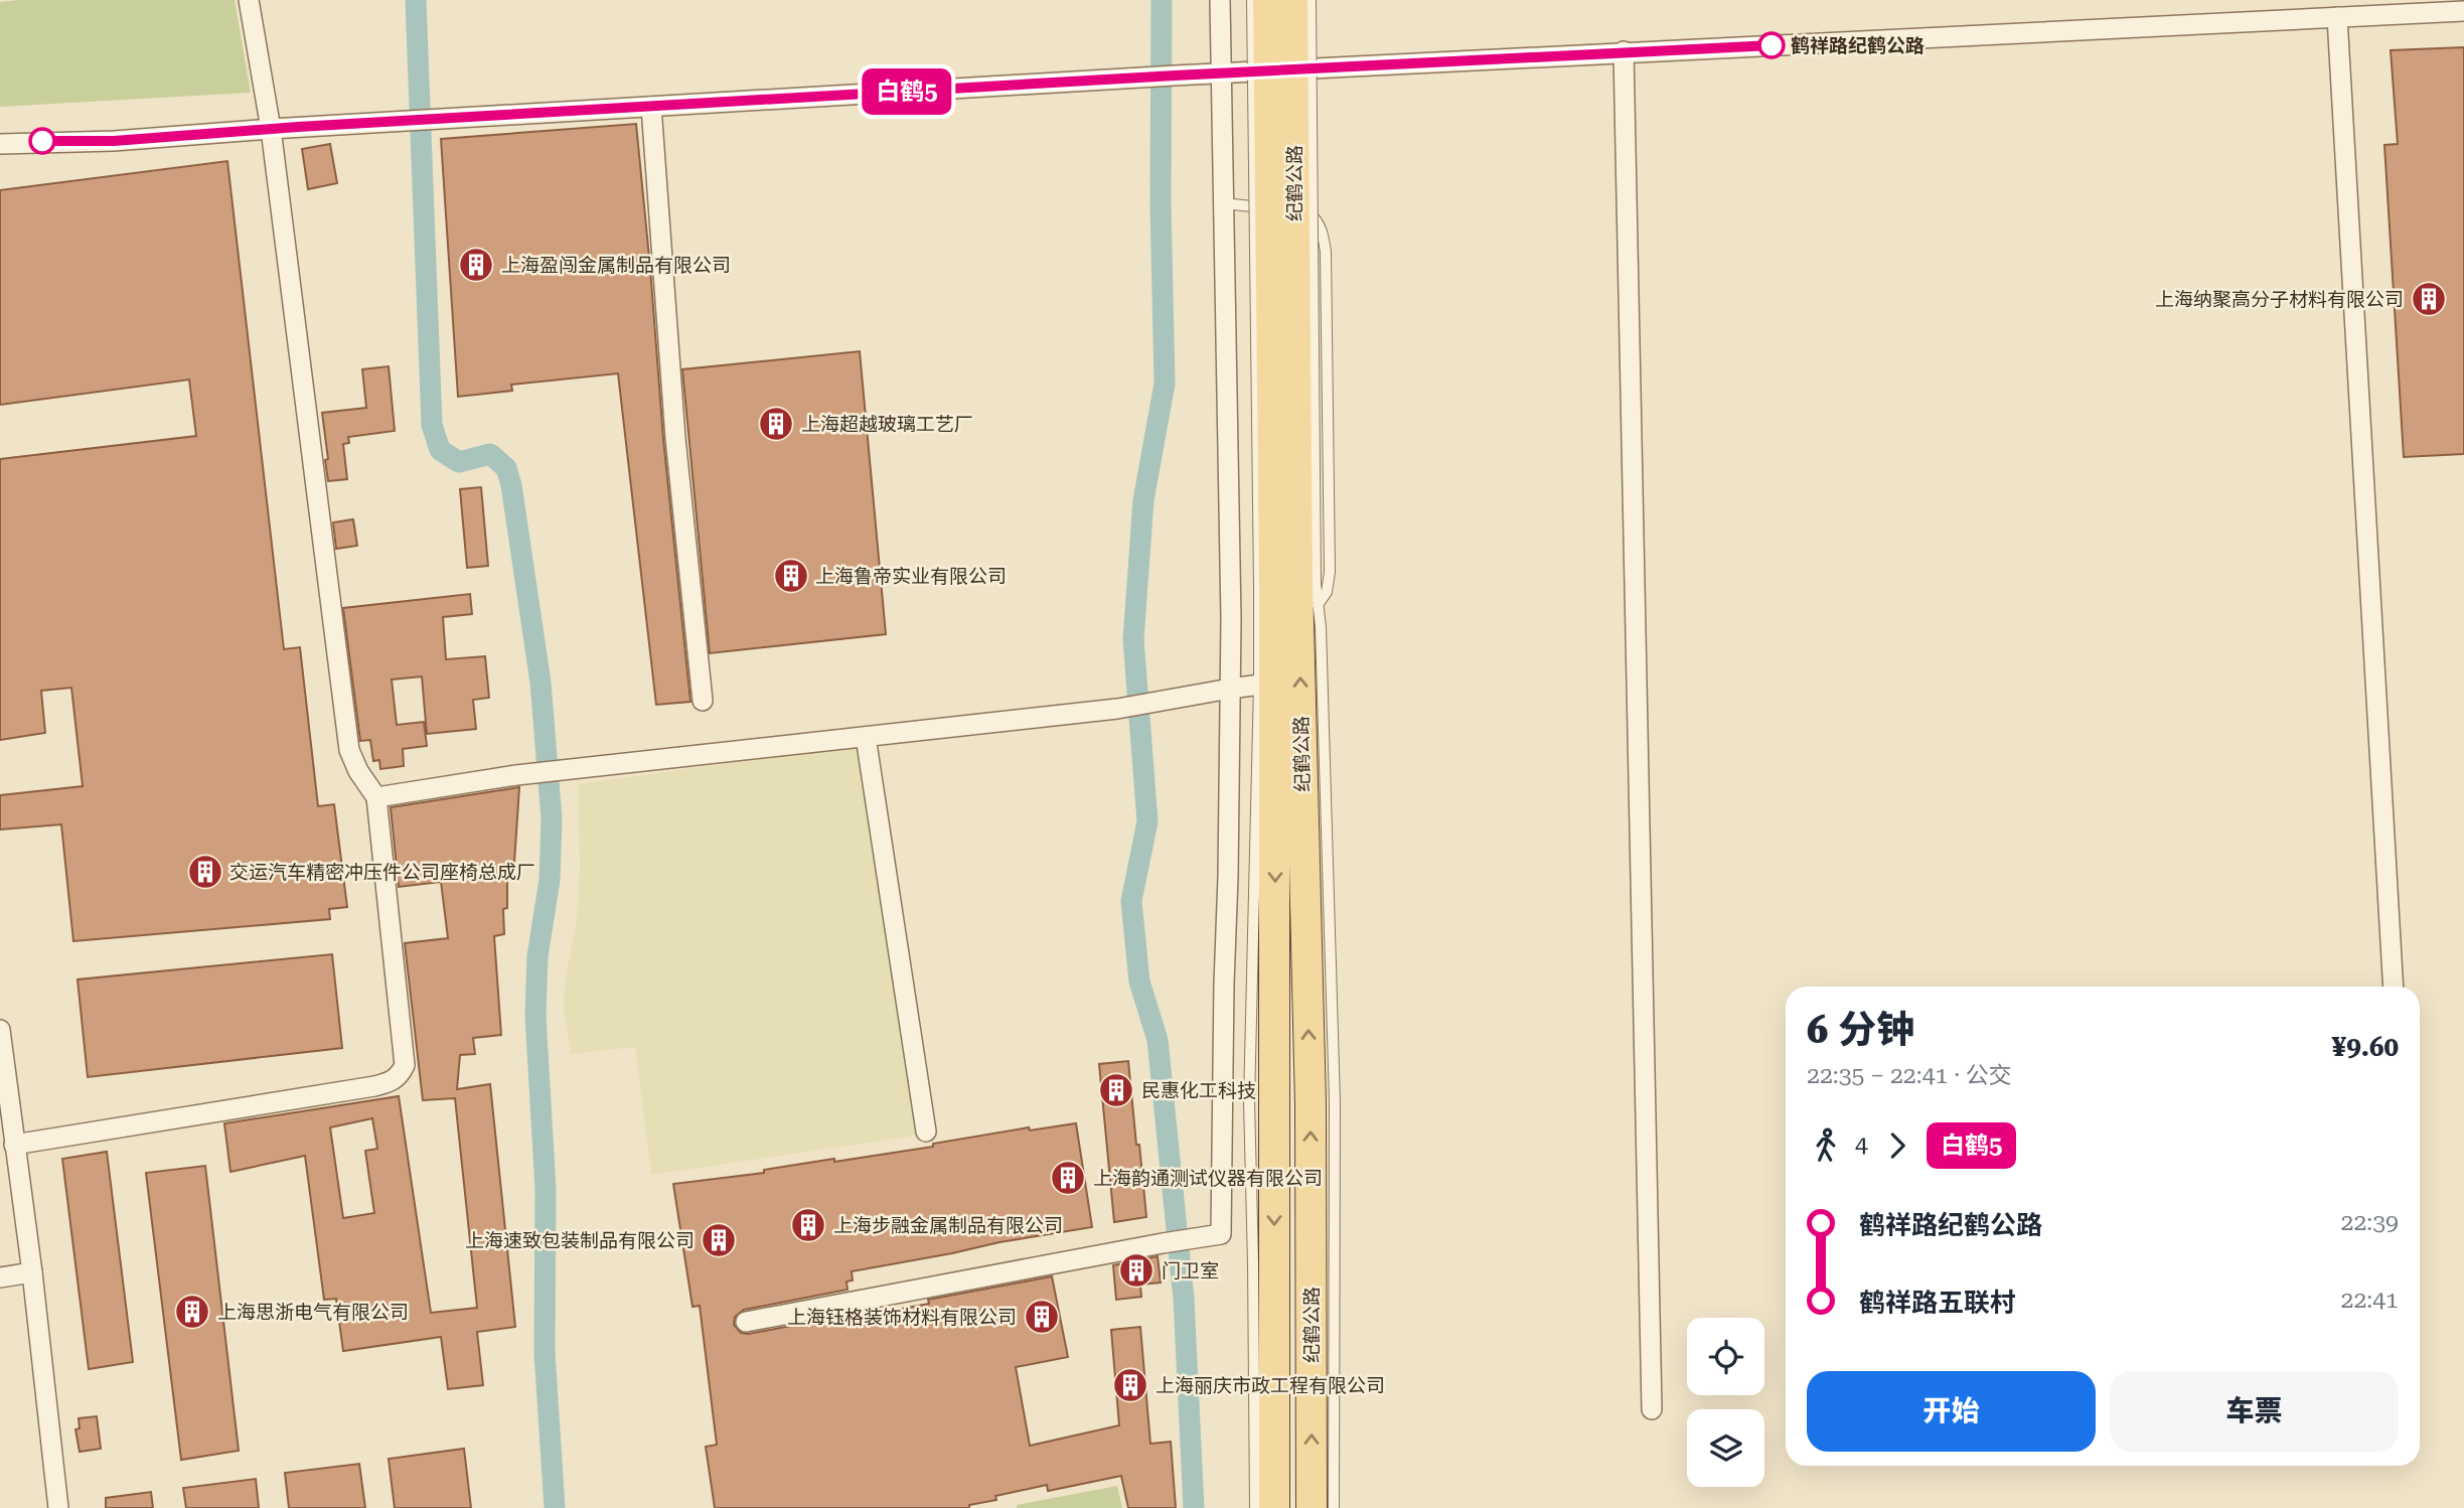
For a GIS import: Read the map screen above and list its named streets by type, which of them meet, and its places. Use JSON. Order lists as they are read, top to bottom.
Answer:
{
  "streets": {
    "main road": ["纪鹤公路"]
  },
  "places": {
    "other": ["鹤祥路纪鹤公路"],
    "building": [
      "上海盈闯金属制品有限公司",
      "上海纳聚高分子材料有限公司",
      "上海超越玻璃工艺厂",
      "上海鲁帝实业有限公司",
      "交运汽车精密冲压件公司座椅总成厂",
      "民惠化工科技",
      "上海韵通测试仪器有限公司",
      "上海步融金属制品有限公司",
      "上海速致包装制品有限公司",
      "门卫室",
      "上海思浙电气有限公司",
      "上海钰格装饰材料有限公司",
      "上海丽庆市政工程有限公司"
    ]
  },
  "lines": ["bus line 白鹤5"],
  "page": {
    "on_map": "白鹤5",
    "heading": ["6 分钟", "22:35 – 22:41 · 公交", "¥9.60"],
    "legs": ["4", "白鹤5"],
    "list": [
      {
        "name": "鹤祥路纪鹤公路",
        "value": "22:39"
      },
      {
        "name": "鹤祥路五联村",
        "value": "22:41"
      }
    ],
    "buttons": ["开始", "车票"]
  }
}
